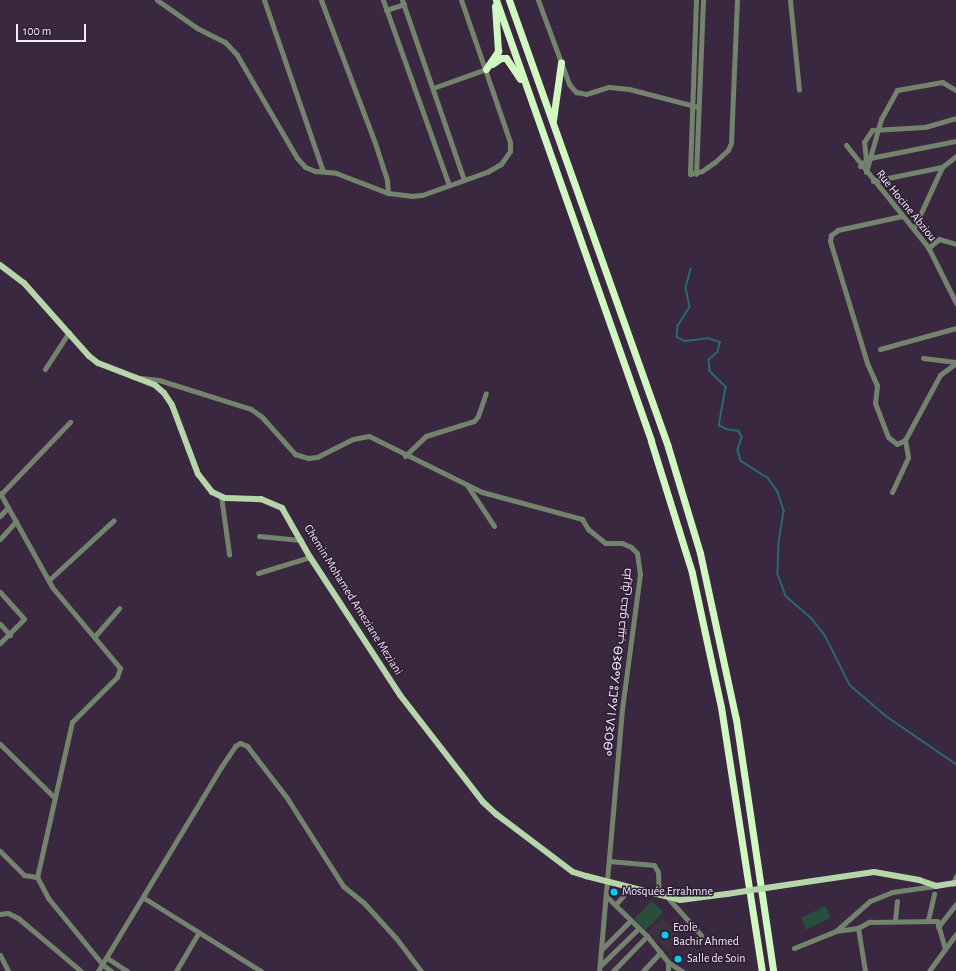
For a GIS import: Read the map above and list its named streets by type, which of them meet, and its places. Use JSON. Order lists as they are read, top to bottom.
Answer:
{
  "streets": {
    "main road": ["Chemin Mohamed Ameziane Meziani"],
    "street": ["Rue Hocine Abziou", "ⴰⴱⵔⵉⴷ ⵏ ⵃⴰⵎⵓ ⵃⴰⴱⵉⴱ طريق حمو حبيب"]
  },
  "crossings": [
    ["Chemin Mohamed Ameziane Meziani", "ⴰⴱⵔⵉⴷ ⵏ ⵃⴰⵎⵓ ⵃⴰⴱⵉⴱ طريق حمو حبيب"]
  ],
  "places": ["Mosquée Errahmne", "Ecole Bachir Ahmed", "Salle de Soin"],
  "scale_bar": "100 m"
}
